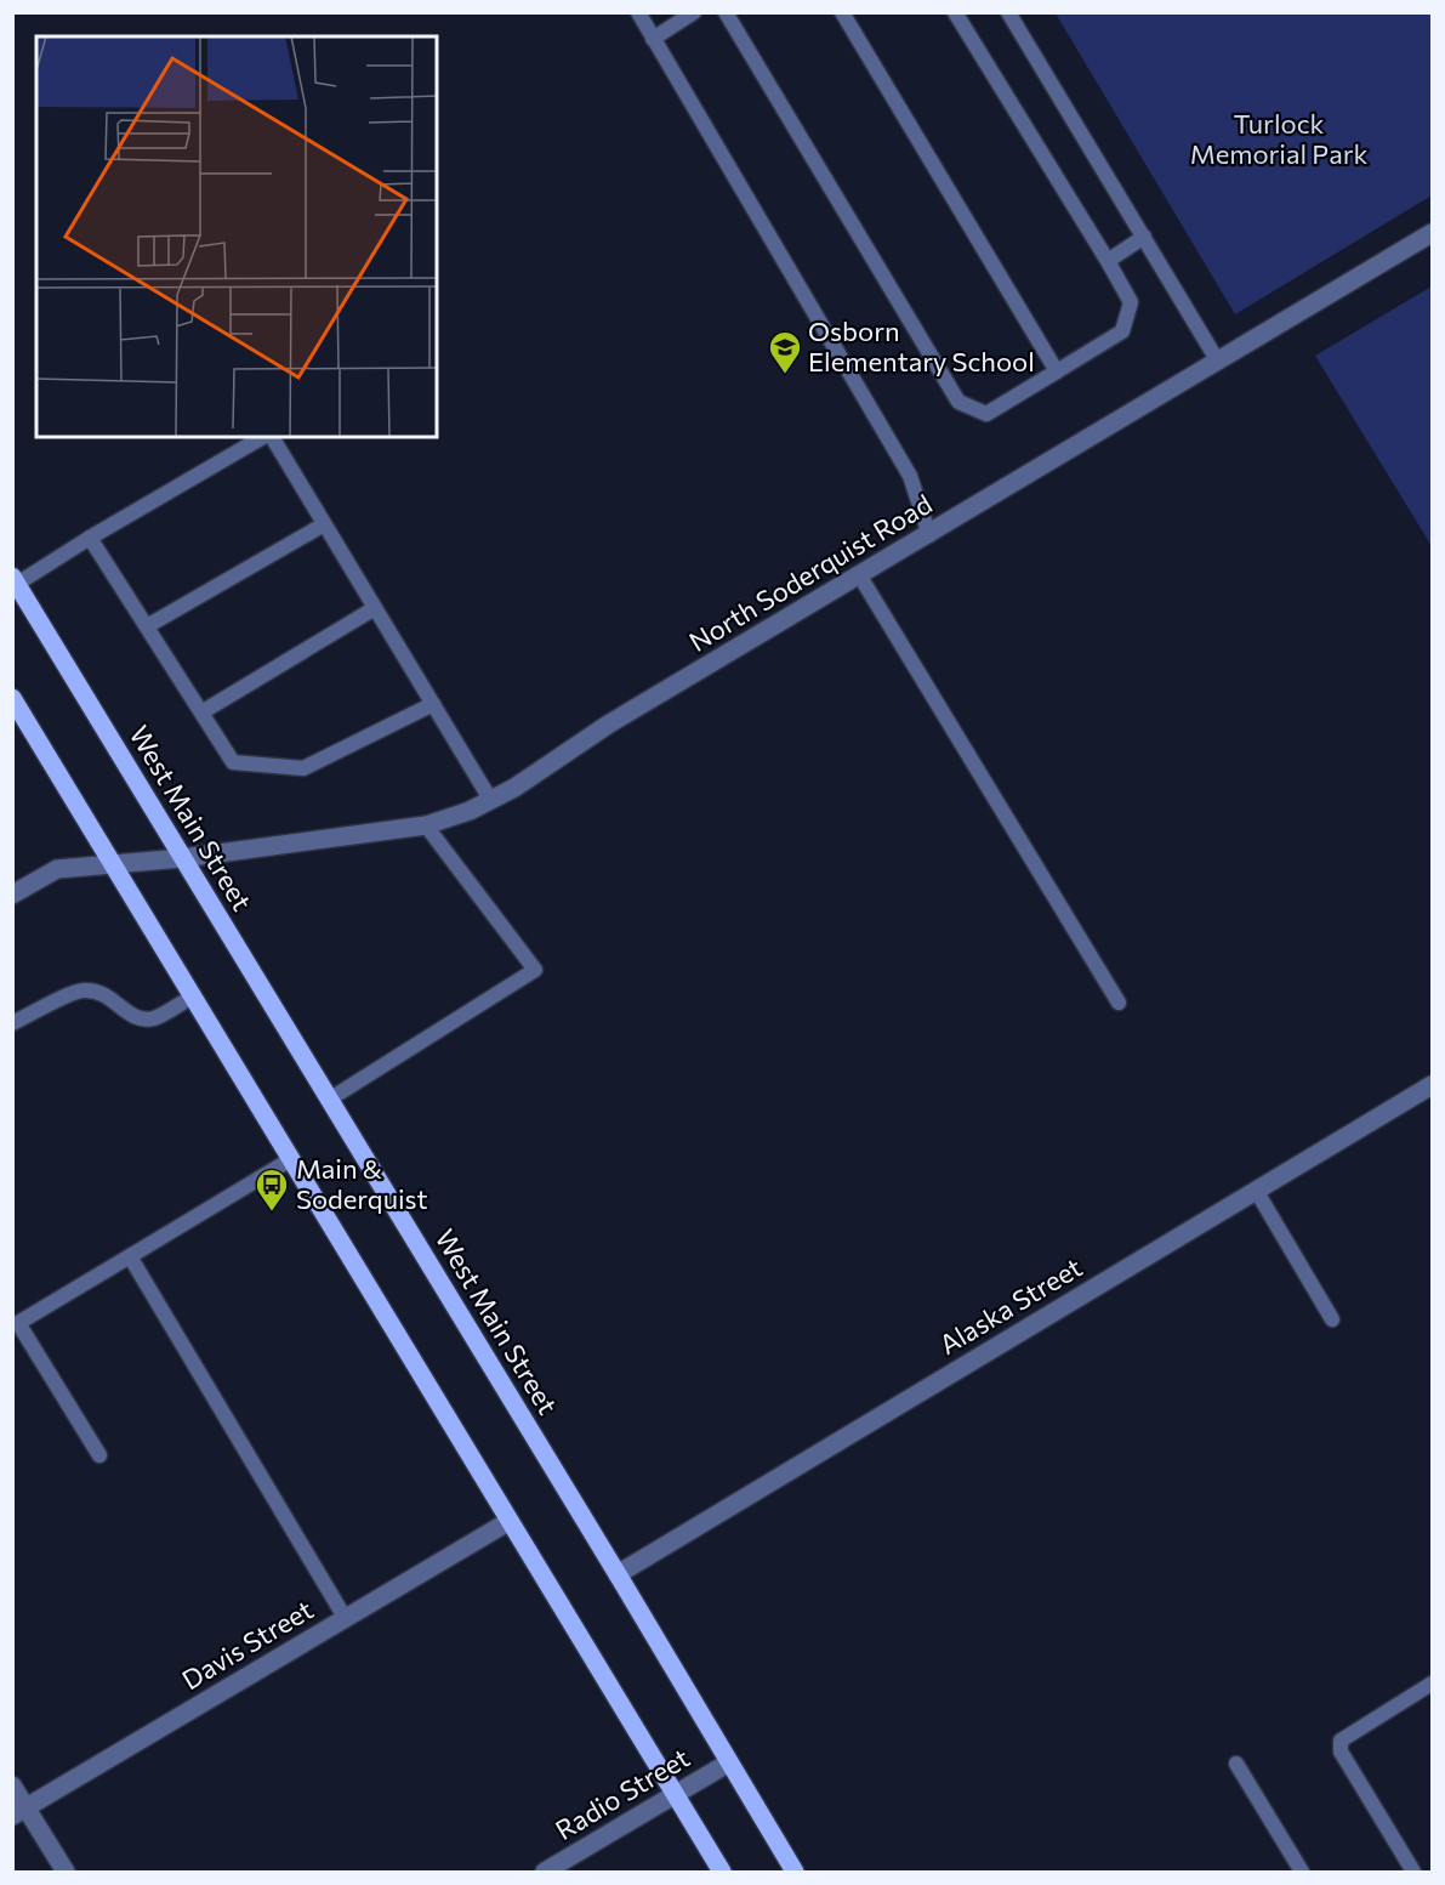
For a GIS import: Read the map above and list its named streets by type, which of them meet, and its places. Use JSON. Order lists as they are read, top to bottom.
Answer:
{
  "streets": {
    "main road": ["West Main Street"],
    "street": [
      "North Soderquist Road",
      "Alaska Street",
      "Davis Street",
      "Radio Street"
    ]
  },
  "crossings": [
    ["North Soderquist Road", "West Main Street"],
    ["West Main Street", "Alaska Street"],
    ["West Main Street", "Radio Street"]
  ],
  "parks": ["Turlock Memorial Park"],
  "places": {
    "school or university": ["Osborn Elementary School"],
    "bus stop": ["Main & Soderquist"]
  }
}
